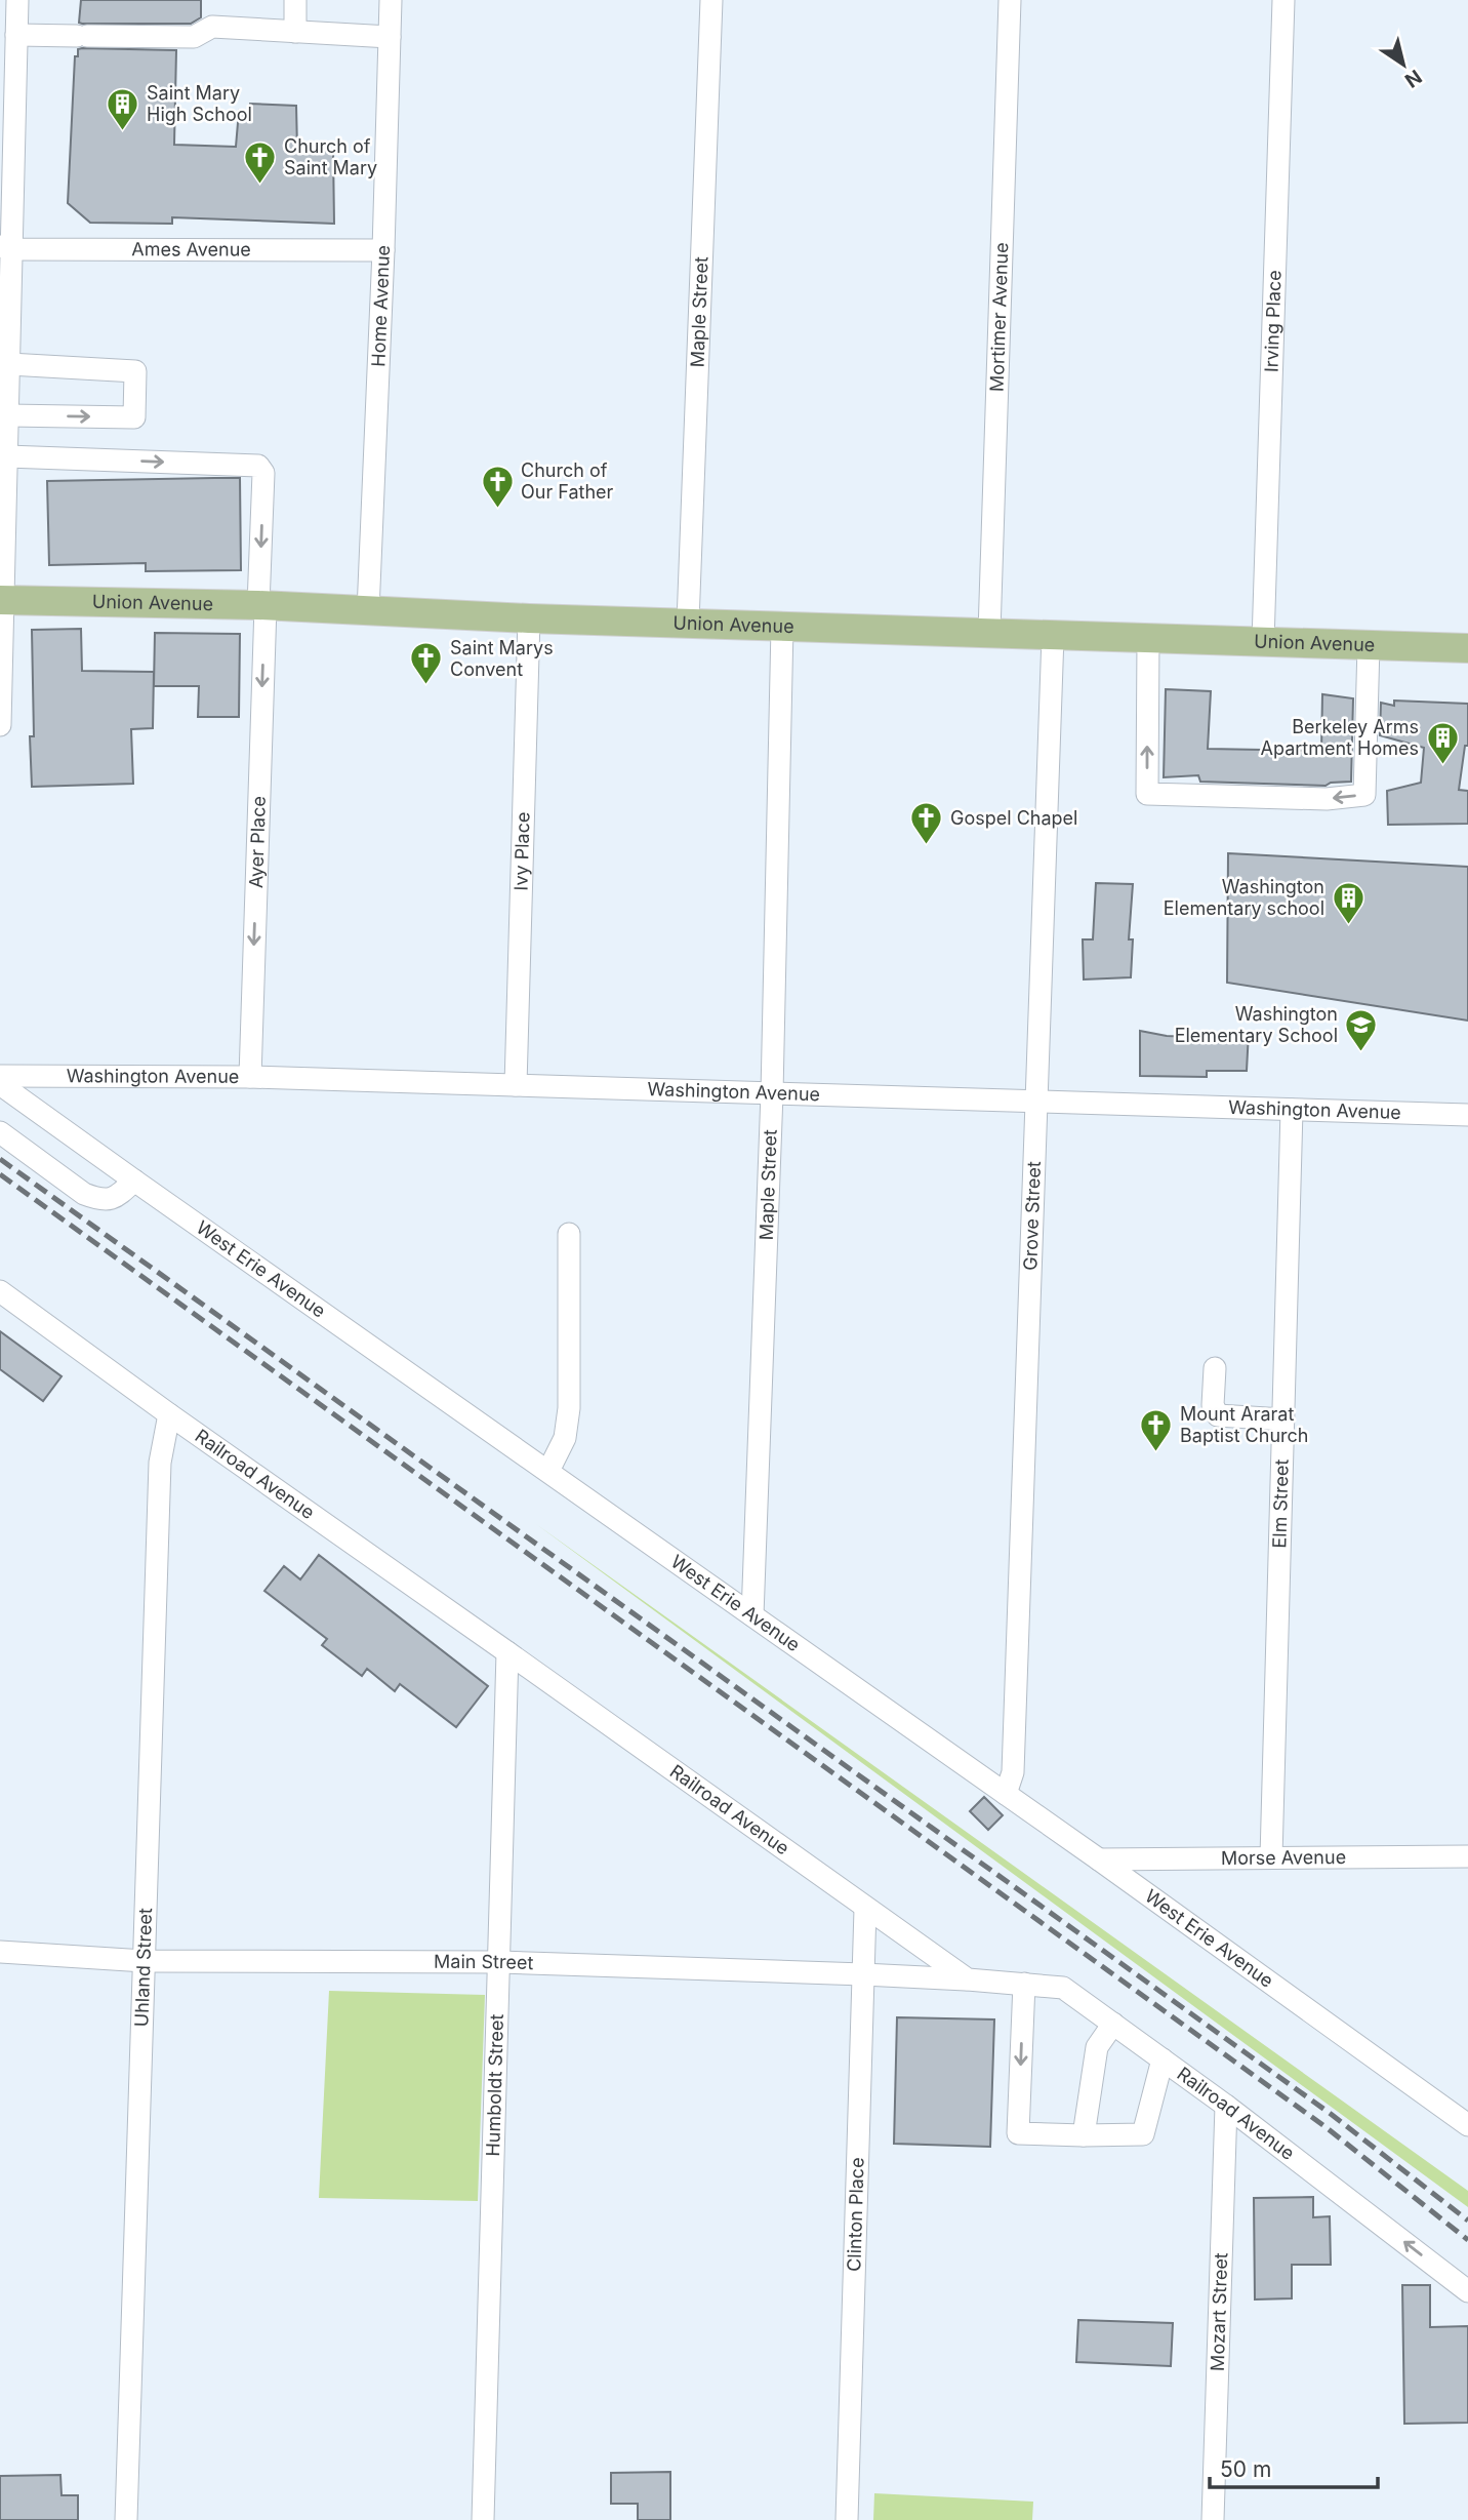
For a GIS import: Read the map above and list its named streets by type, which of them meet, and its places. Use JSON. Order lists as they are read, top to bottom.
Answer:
{
  "streets": {
    "main road": ["Union Avenue"],
    "street": [
      "Ames Avenue",
      "Home Avenue",
      "Maple Street",
      "Mortimer Avenue",
      "Irving Place",
      "Ayer Place",
      "Ivy Place",
      "Washington Avenue",
      "Grove Street",
      "West Erie Avenue",
      "Railroad Avenue",
      "Elm Street",
      "Morse Avenue",
      "Main Street",
      "Uhland Street",
      "Humboldt Street",
      "Clinton Place",
      "Mozart Street"
    ]
  },
  "crossings": [
    ["Ames Avenue", "Home Avenue"],
    ["Home Avenue", "Union Avenue"],
    ["Maple Street", "Union Avenue"],
    ["Maple Street", "Washington Avenue"],
    ["Maple Street", "West Erie Avenue"],
    ["Mortimer Avenue", "Union Avenue"],
    ["Irving Place", "Union Avenue"],
    ["Union Avenue", "Ayer Place"],
    ["Union Avenue", "Ivy Place"],
    ["Union Avenue", "Grove Street"],
    ["Ayer Place", "Washington Avenue"],
    ["Ivy Place", "Washington Avenue"],
    ["Washington Avenue", "Grove Street"],
    ["Washington Avenue", "Elm Street"],
    ["Grove Street", "West Erie Avenue"],
    ["West Erie Avenue", "Morse Avenue"],
    ["Railroad Avenue", "Main Street"],
    ["Railroad Avenue", "Uhland Street"],
    ["Railroad Avenue", "Humboldt Street"],
    ["Railroad Avenue", "Clinton Place"],
    ["Railroad Avenue", "Mozart Street"],
    ["Elm Street", "Morse Avenue"],
    ["Main Street", "Uhland Street"],
    ["Main Street", "Humboldt Street"],
    ["Main Street", "Clinton Place"]
  ],
  "places": {
    "building": ["Saint Mary High School", "Berkeley Arms Apartment Homes", "Washington Elementary school"],
    "church": [
      "Church of Saint Mary",
      "Church of Our Father",
      "Saint Marys Convent",
      "Gospel Chapel",
      "Mount Ararat Baptist Church"
    ],
    "school or university": ["Washington Elementary School"]
  },
  "scale_bar": "50 m",
  "north": "bottom right"
}
